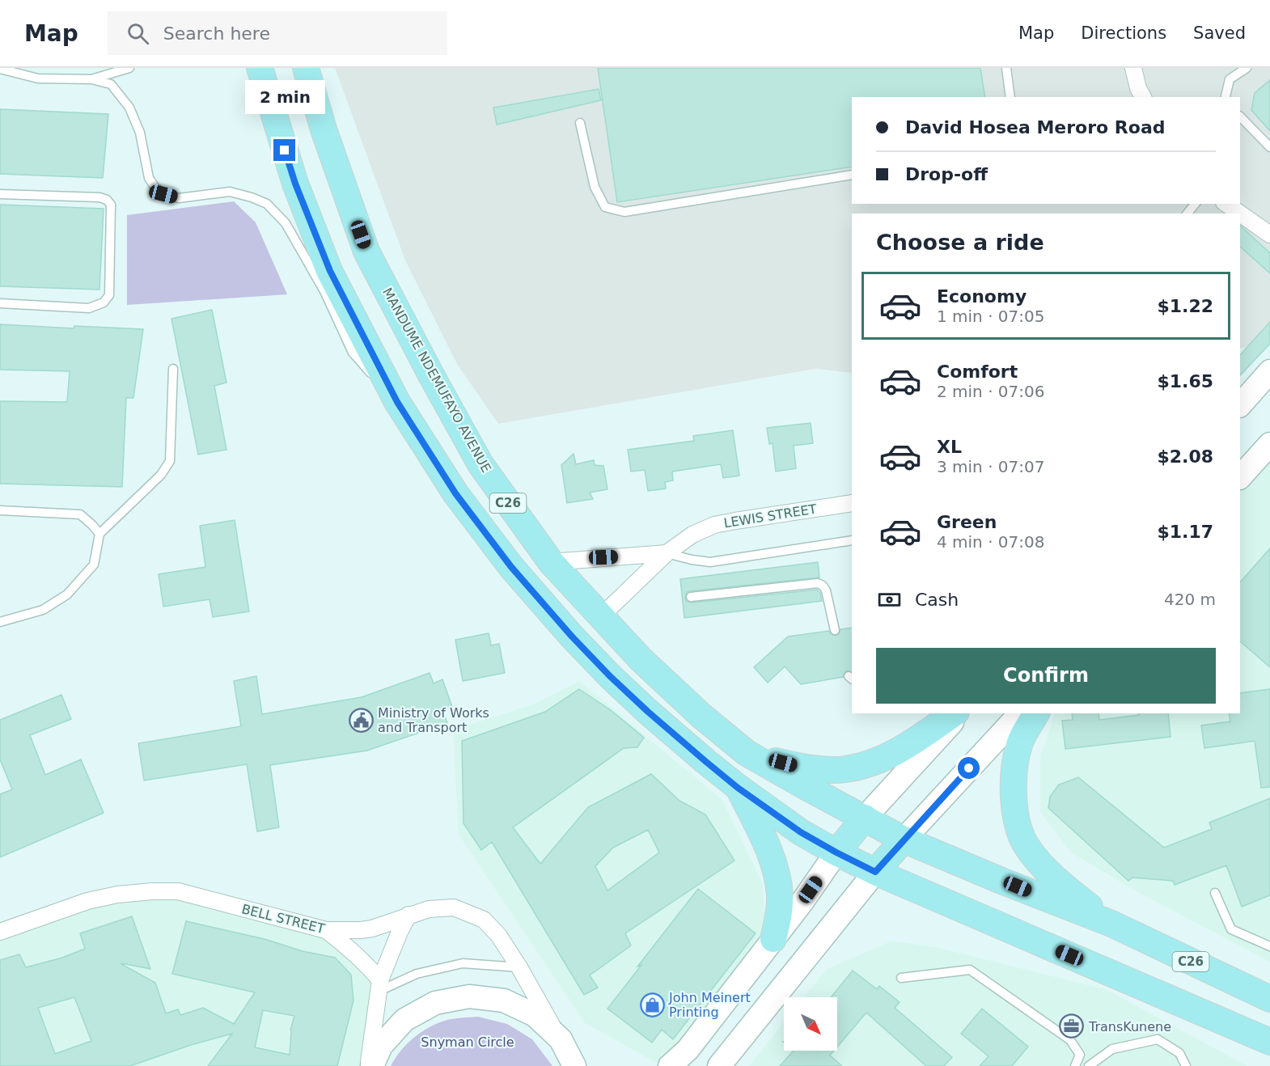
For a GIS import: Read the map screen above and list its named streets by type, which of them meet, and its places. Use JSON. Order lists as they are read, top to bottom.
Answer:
{
  "streets": {
    "main road": ["MANDUME NDEMUFAYO AVENUE", "C26"],
    "street": ["LEWIS STREET", "BELL STREET"]
  },
  "crossings": [
    ["MANDUME NDEMUFAYO AVENUE", "LEWIS STREET"]
  ],
  "parks": ["Snyman Circle"],
  "places": {
    "public building": ["Ministry of Works and Transport"],
    "shop": ["John Meinert Printing"],
    "office": ["TransKunene"]
  },
  "north": "bottom right",
  "page": {
    "header": "Map",
    "search": "Search here",
    "nav": ["Map", "Directions", "Saved"],
    "bubble": "2 min",
    "banner": ["David Hosea Meroro Road", "Drop-off"],
    "heading": "Choose a ride",
    "list": [
      {
        "name": "Economy",
        "note": "1 min · 07:05",
        "value": "$1.22"
      },
      {
        "name": "Comfort",
        "note": "2 min · 07:06",
        "value": "$1.65"
      },
      {
        "name": "XL",
        "note": "3 min · 07:07",
        "value": "$2.08"
      },
      {
        "name": "Green",
        "note": "4 min · 07:08",
        "value": "$1.17"
      }
    ],
    "pay": ["Cash", "420 m"],
    "buttons": "Confirm"
  }
}
